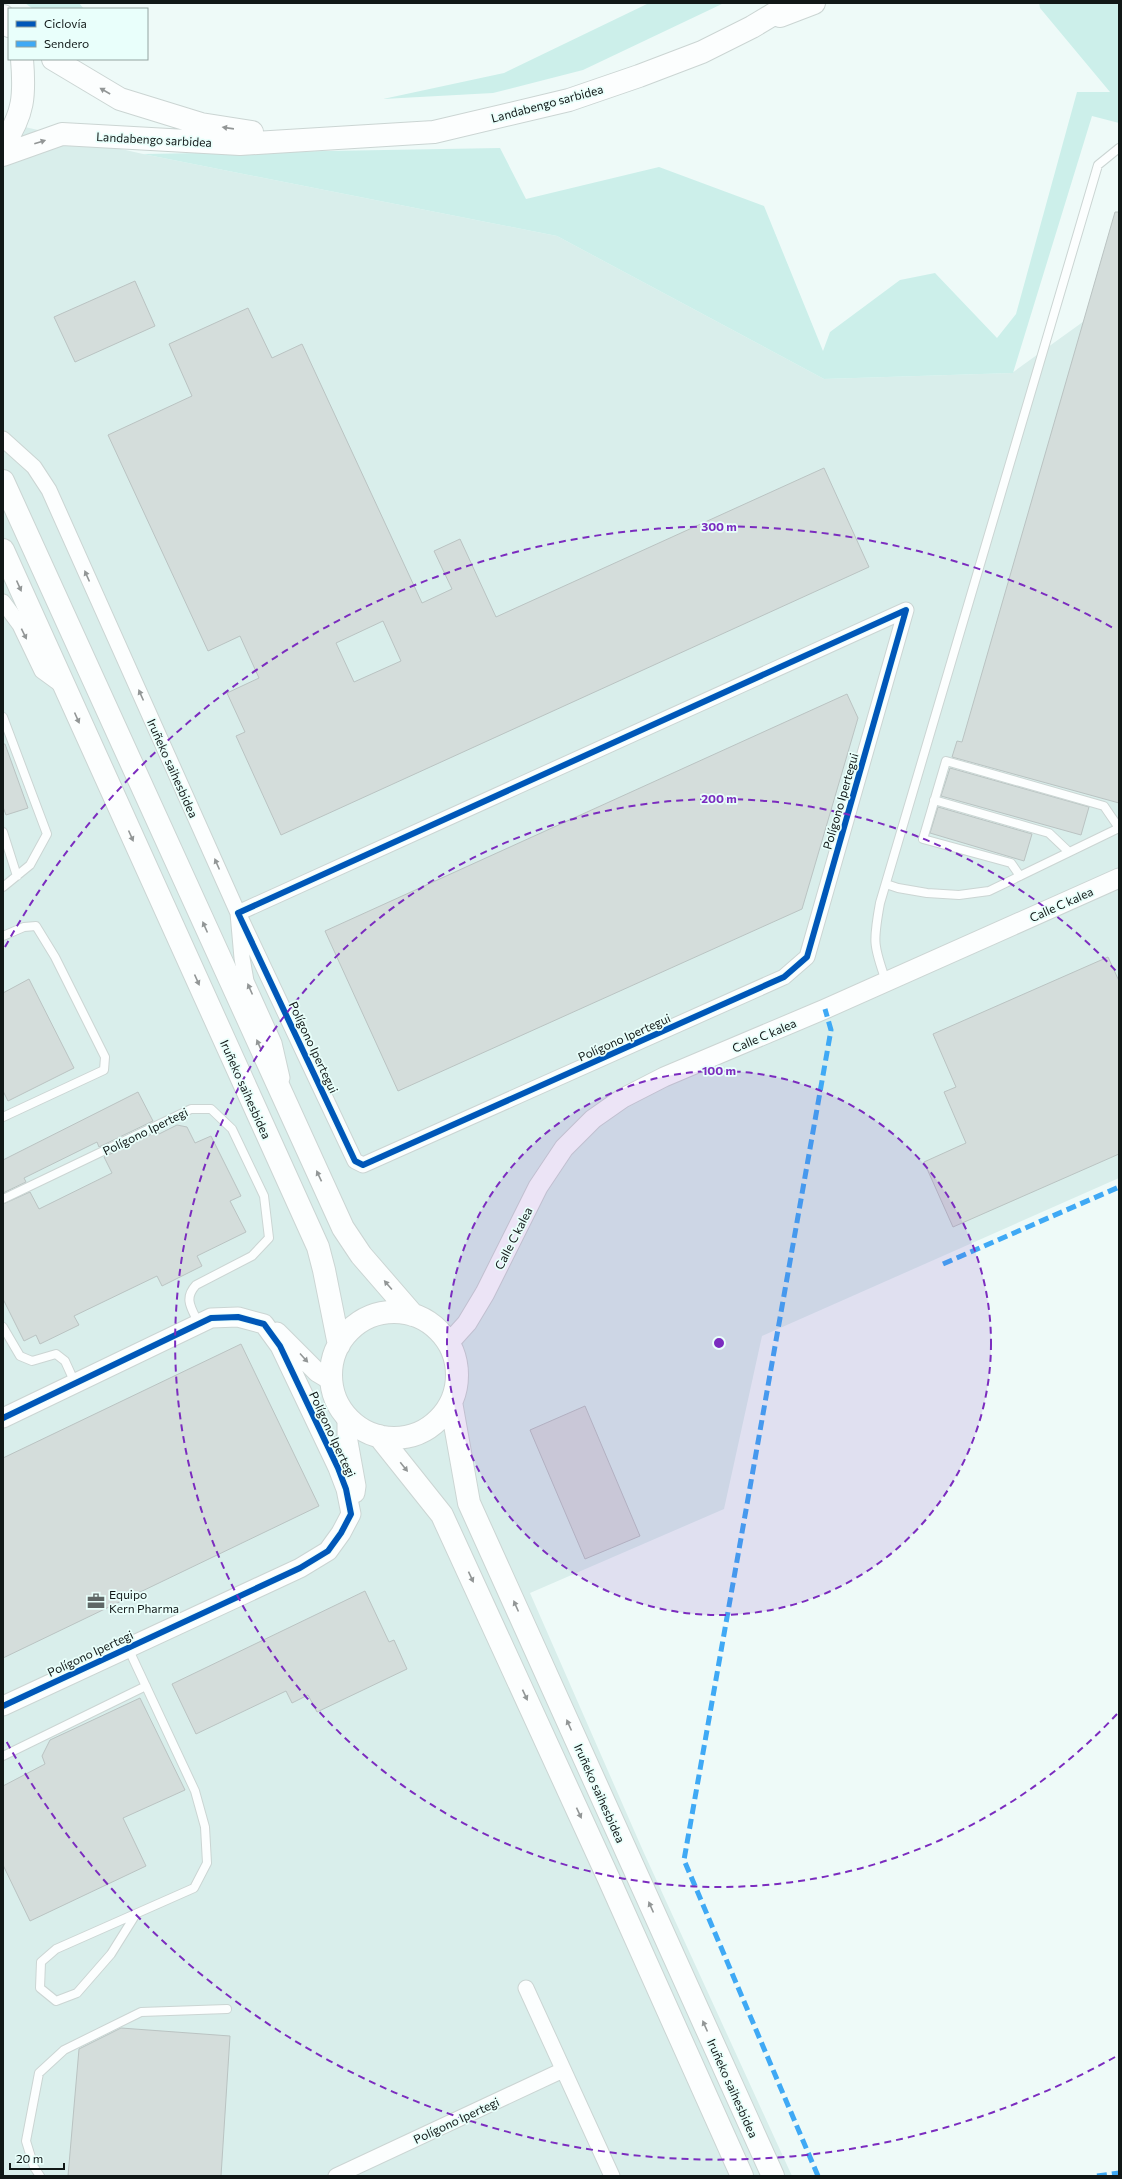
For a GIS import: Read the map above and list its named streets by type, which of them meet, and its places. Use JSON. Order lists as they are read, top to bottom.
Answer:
{
  "streets": {
    "highway": ["Landabengo sarbidea", "Iruñeko saihesbidea"],
    "street": ["Polígono Ipertegui", "Calle C kalea", "Polígono Ipertegi"]
  },
  "crossings": [
    ["Iruñeko saihesbidea", "Polígono Ipertegui"],
    ["Iruñeko saihesbidea", "Calle C kalea"],
    ["Iruñeko saihesbidea", "Polígono Ipertegi"],
    ["Calle C kalea", "Polígono Ipertegi"]
  ],
  "places": {
    "office": ["Equipo Kern Pharma"]
  },
  "legend": ["Ciclovía", "Sendero"],
  "scale_bar": "20 m",
  "rings": ["300 m", "200 m", "100 m"]
}
